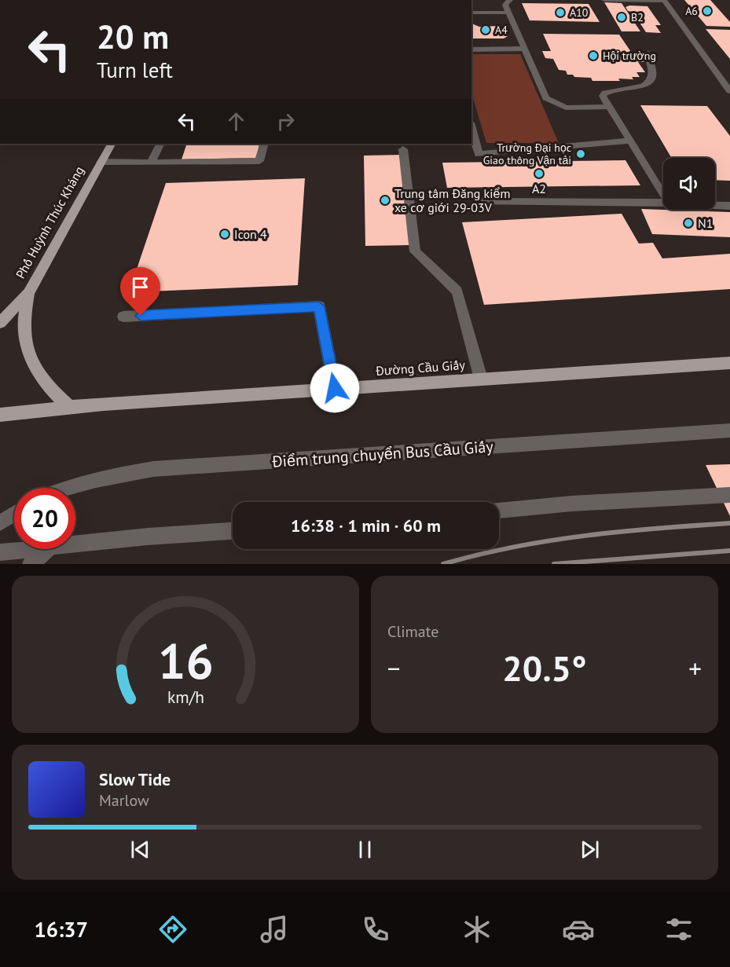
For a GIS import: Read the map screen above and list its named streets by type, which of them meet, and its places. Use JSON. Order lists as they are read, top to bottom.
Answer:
{
  "streets": {
    "main road": ["Phố Huỳnh Thúc Kháng", "Đường Cầu Giấy"],
    "lane": ["Điểm trung chuyển Bus Cầu Giấy"]
  },
  "crossings": [
    ["Phố Huỳnh Thúc Kháng", "Đường Cầu Giấy"]
  ],
  "places": [
    "A6",
    "A10",
    "B2",
    "A4",
    "Hội trường",
    "Trường Đại học Giao thông Vận tải",
    "A2",
    "Trung tâm Đăng kiểm xe cơ giới 29-03V",
    "N1",
    "Icon 4"
  ],
  "page": {
    "turn": ["20 m", "Turn left"],
    "limit": "20",
    "trip": "16:38 · 1 min · 60 m",
    "tile": "Climate",
    "heat": ["−", "20.5°", "+"],
    "song": ["Slow Tide", "Marlow"],
    "tabs": "16:37",
    "gauge": ["16", "km/h"]
  }
}
